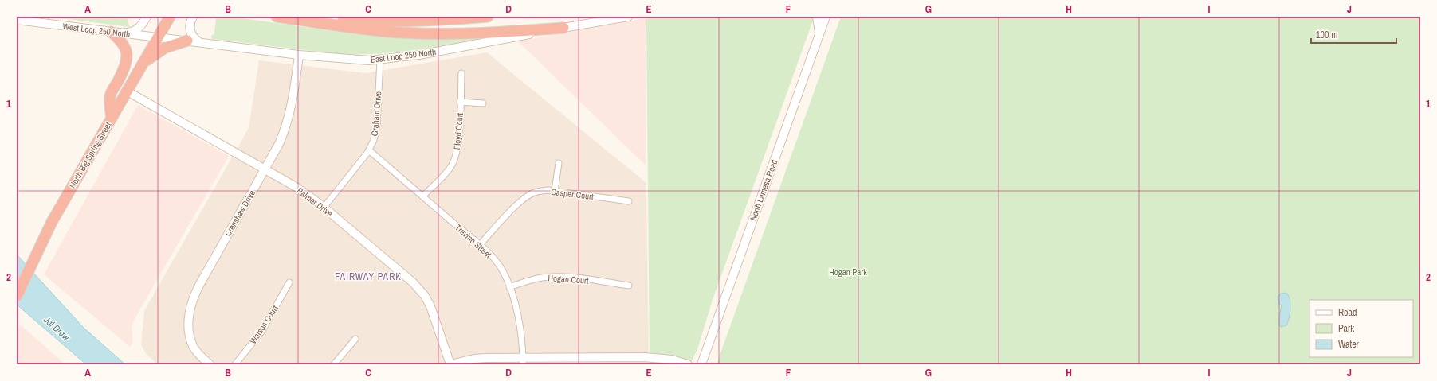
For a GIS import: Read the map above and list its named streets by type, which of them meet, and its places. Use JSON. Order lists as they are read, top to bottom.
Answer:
{
  "streets": {
    "highway": ["North Big Spring Street"],
    "main road": [
      "West Loop 250 North",
      "East Loop 250 North",
      "North Lamesa Road",
      "Palmer Drive",
      "Crenshaw Drive"
    ],
    "street": [
      "Graham Drive",
      "Floyd Court",
      "Casper Court",
      "Trevino Street",
      "Hogan Court",
      "Watson Court"
    ]
  },
  "crossings": [
    ["West Loop 250 North", "East Loop 250 North"],
    ["West Loop 250 North", "North Big Spring Street"],
    ["East Loop 250 North", "Graham Drive"],
    ["East Loop 250 North", "North Big Spring Street"],
    ["East Loop 250 North", "Crenshaw Drive"],
    ["Graham Drive", "Palmer Drive"],
    ["Graham Drive", "Trevino Street"],
    ["Floyd Court", "Trevino Street"],
    ["North Big Spring Street", "Palmer Drive"],
    ["Casper Court", "Trevino Street"],
    ["Palmer Drive", "Crenshaw Drive"],
    ["Trevino Street", "Hogan Court"]
  ],
  "districts": ["FAIRWAY PARK"],
  "water": ["Jal Draw"],
  "parks": ["Hogan Park"],
  "legend": ["Road", "Park", "Water"],
  "scale_bar": "100 m",
  "grid": {
    "columns": [
      "A",
      "B",
      "C",
      "D",
      "E",
      "F",
      "G",
      "H",
      "I",
      "J"
    ],
    "rows": ["1", "2"]
  }
}
